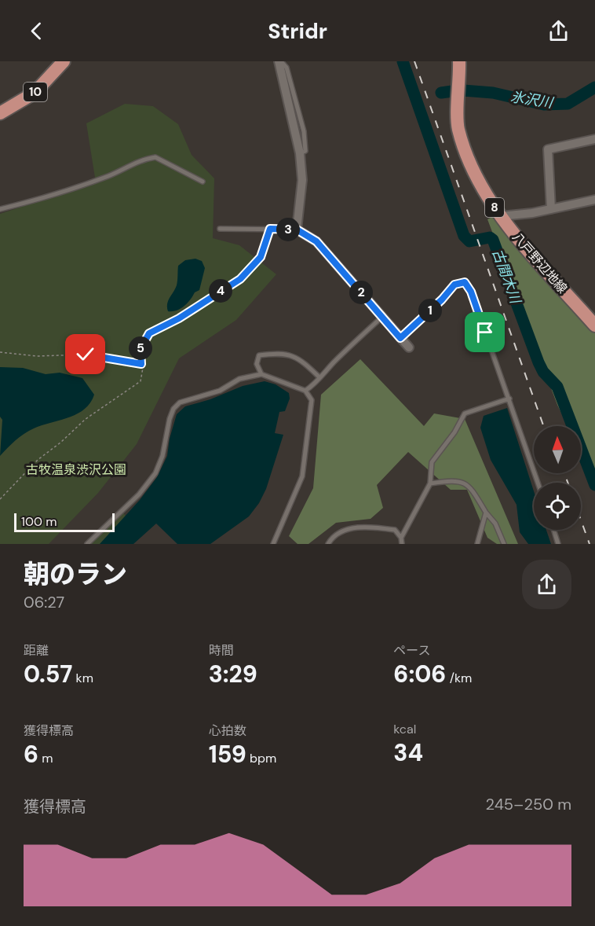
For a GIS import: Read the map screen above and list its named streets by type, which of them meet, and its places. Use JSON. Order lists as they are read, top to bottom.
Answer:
{
  "streets": {
    "main road": ["10", "8", "八戸野辺地線"]
  },
  "water": ["氷沢川", "古間木川"],
  "parks": ["古牧温泉渋沢公園"],
  "scale_bar": "100 m",
  "north": "top",
  "page": {
    "header": "Stridr",
    "pins": [
      "3",
      "4",
      "2",
      "1",
      "5"
    ],
    "scale": "100 m",
    "heading": ["朝のラン", "06:27"],
    "stats": [
      ["距離", "0.57 km"],
      ["時間", "3:29"],
      ["ペース", "6:06 /km"],
      ["獲得標高", "6 m"],
      ["心拍数", "159 bpm"],
      ["kcal", "34"]
    ],
    "chart": ["獲得標高", "245–250 m"]
  }
}
